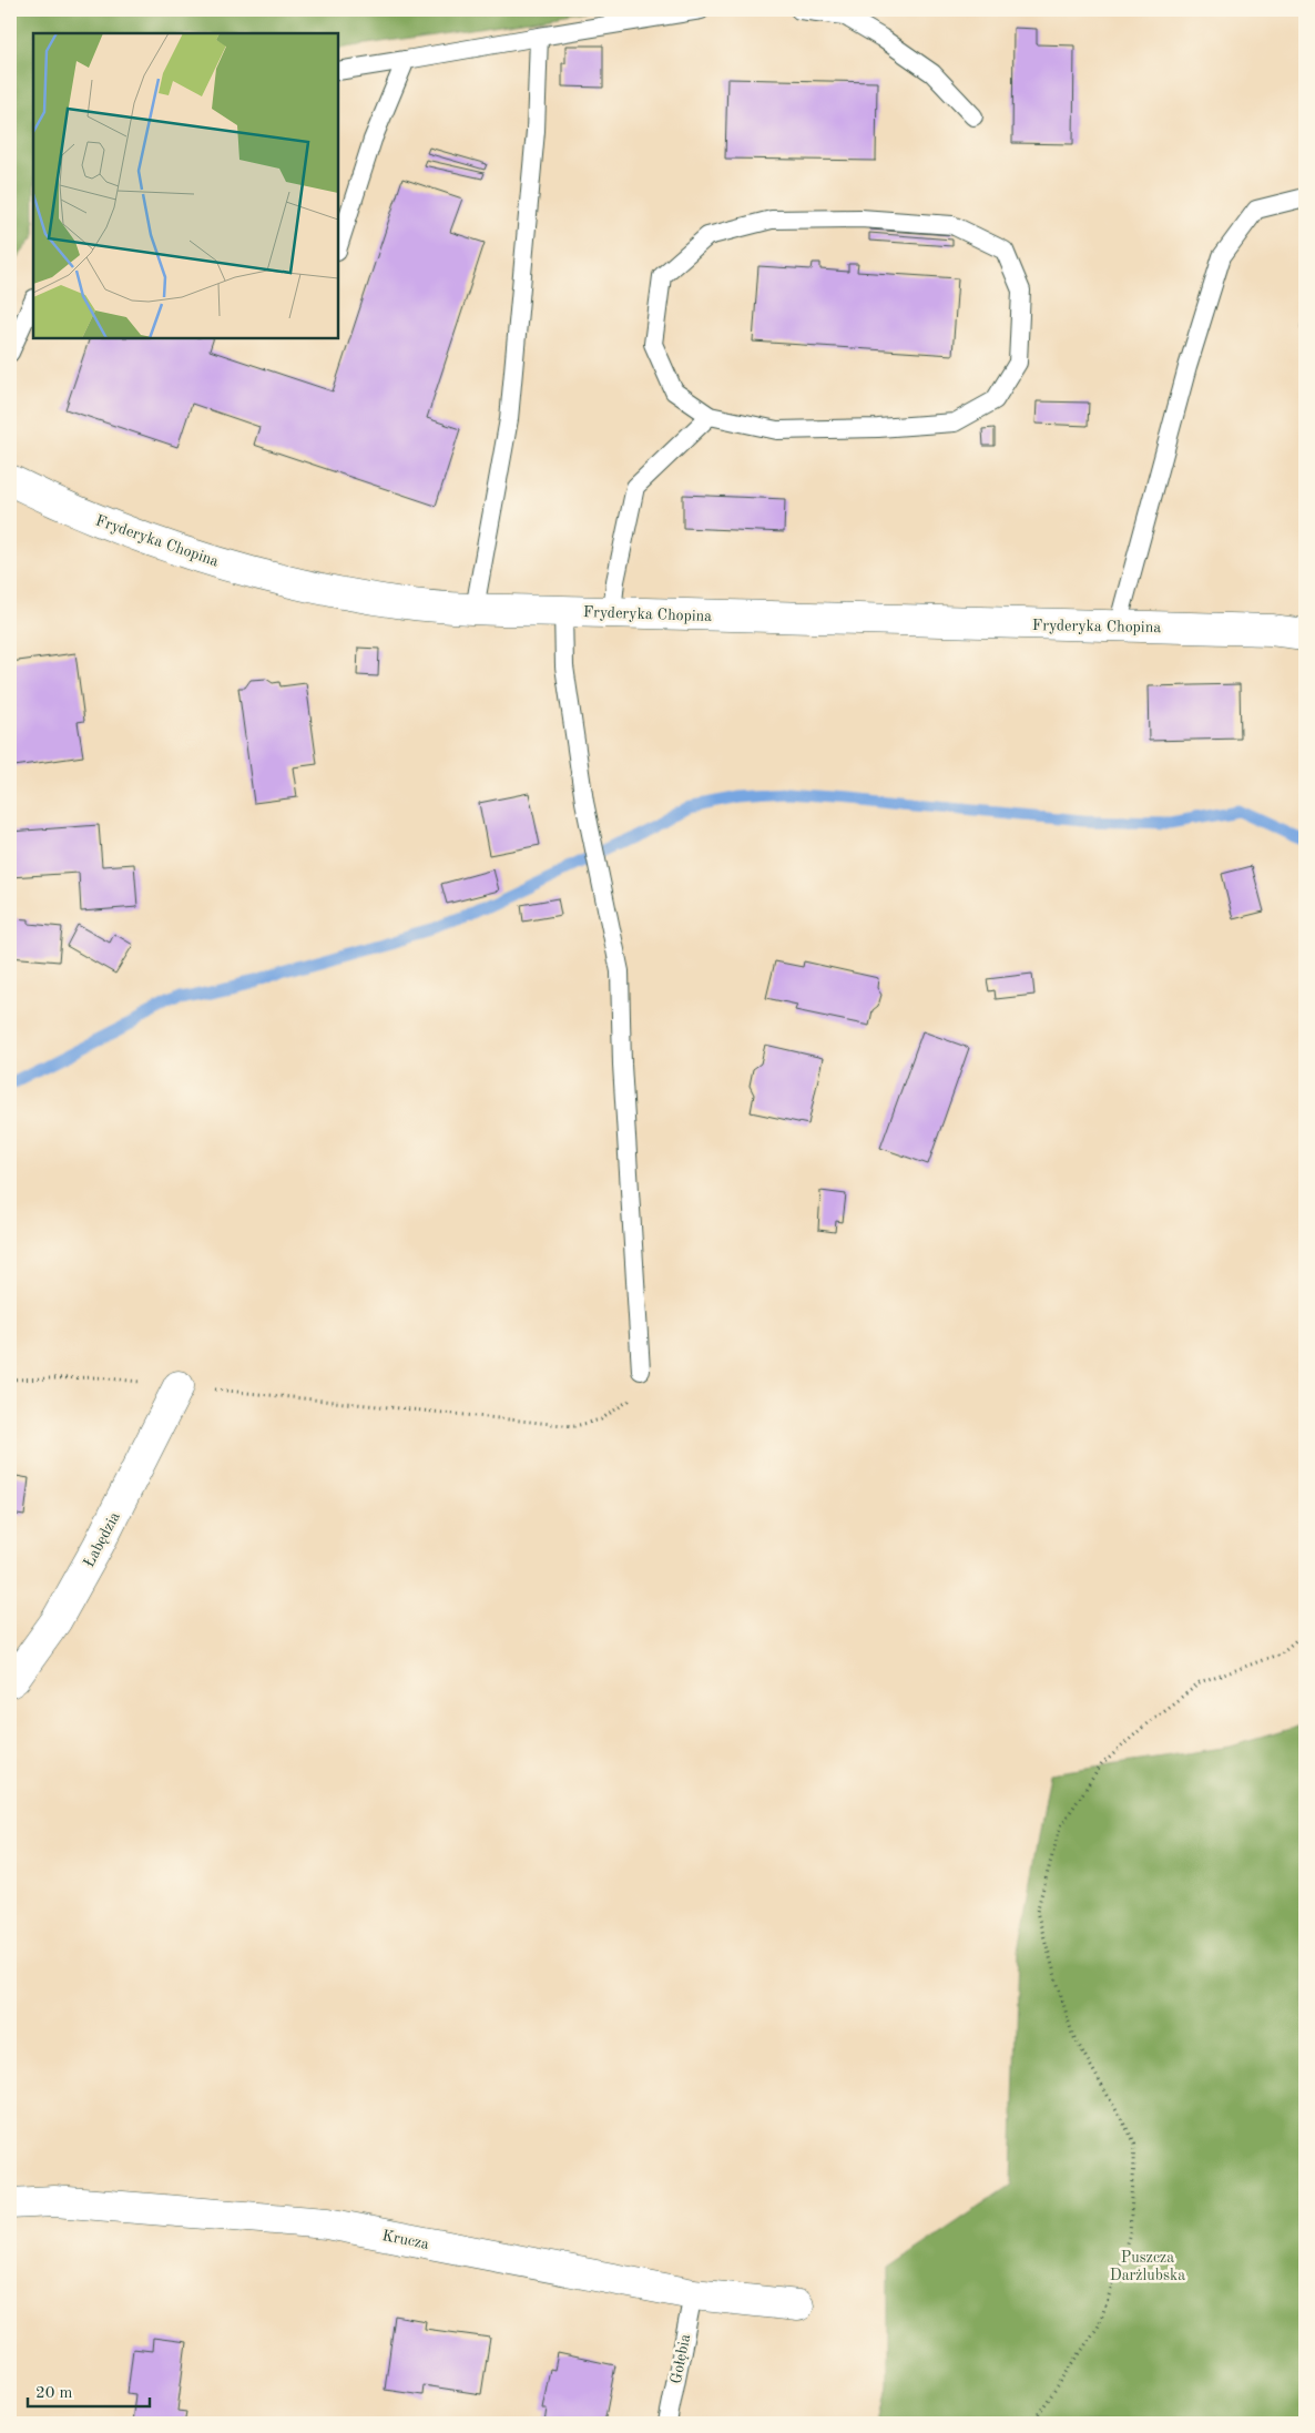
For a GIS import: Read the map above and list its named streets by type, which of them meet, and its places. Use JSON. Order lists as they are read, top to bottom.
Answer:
{
  "streets": {
    "street": ["Fryderyka Chopina", "Łabędzia", "Krucza"],
    "lane": ["Gołębia"]
  },
  "crossings": [
    ["Krucza", "Gołębia"]
  ],
  "parks": ["Puszcza Darżlubska"],
  "scale_bar": "20 m"
}
